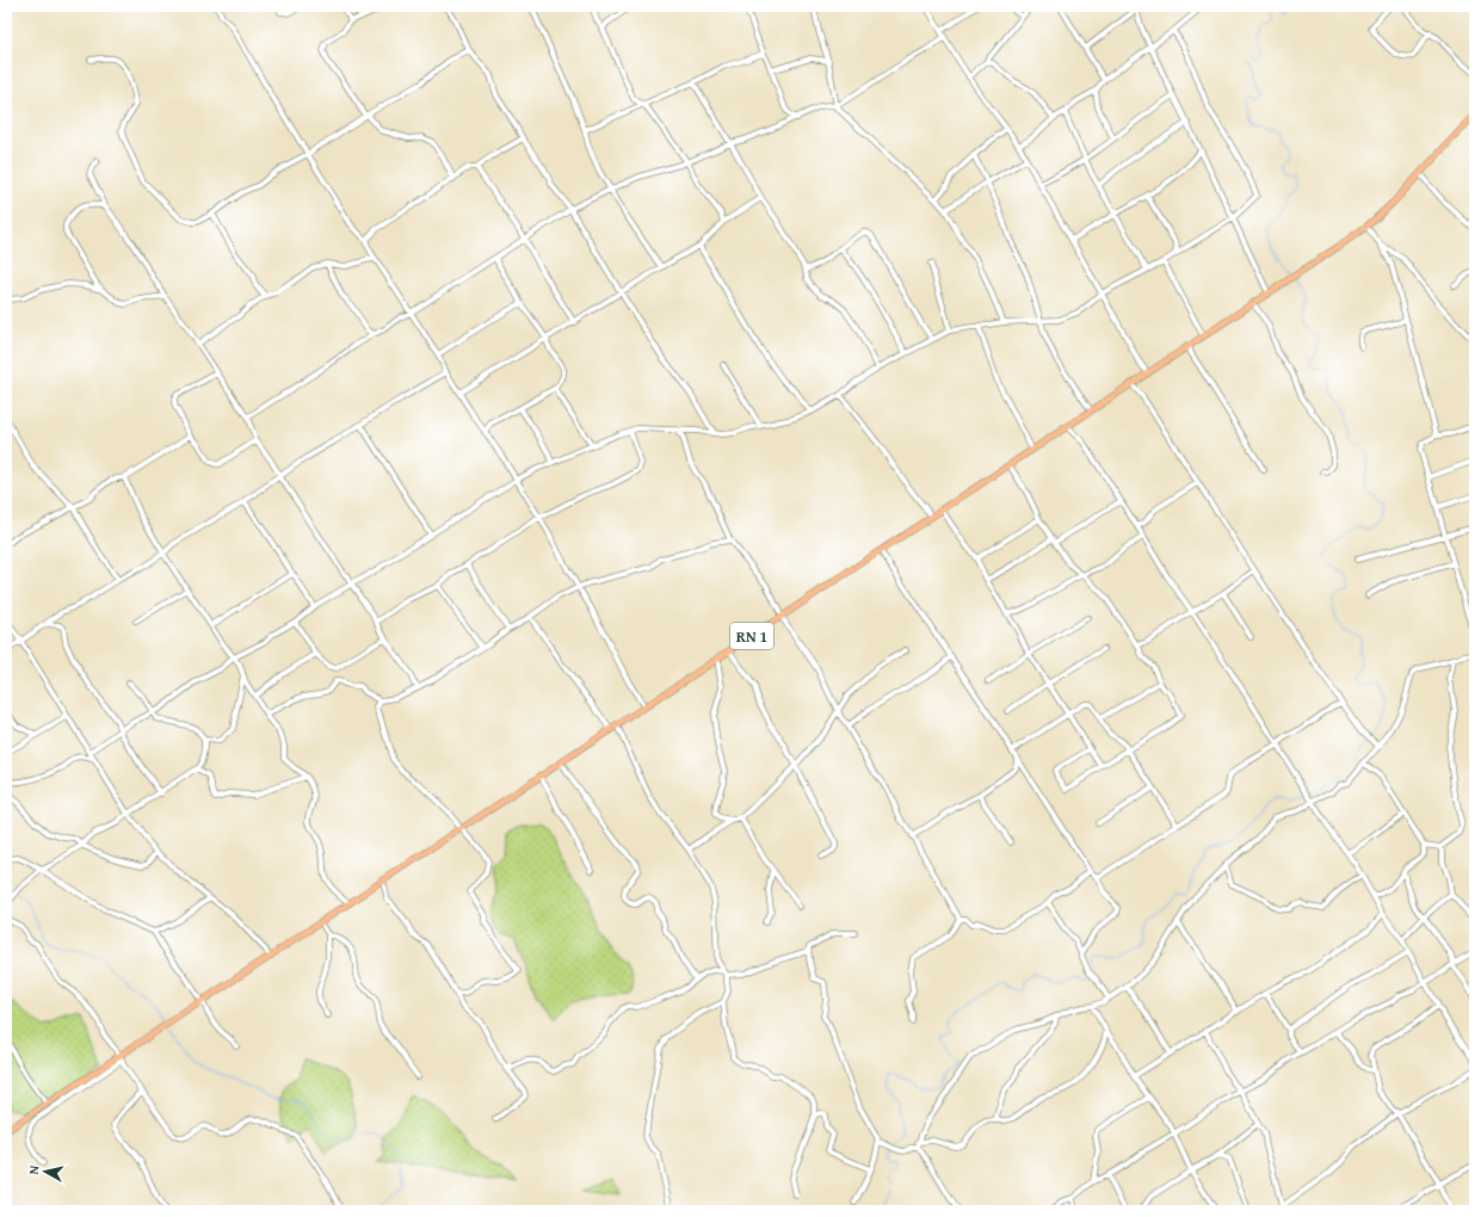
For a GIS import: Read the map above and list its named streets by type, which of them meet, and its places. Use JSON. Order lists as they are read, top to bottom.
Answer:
{
  "streets": {
    "main road": ["RN 1"]
  },
  "north": "left"
}
